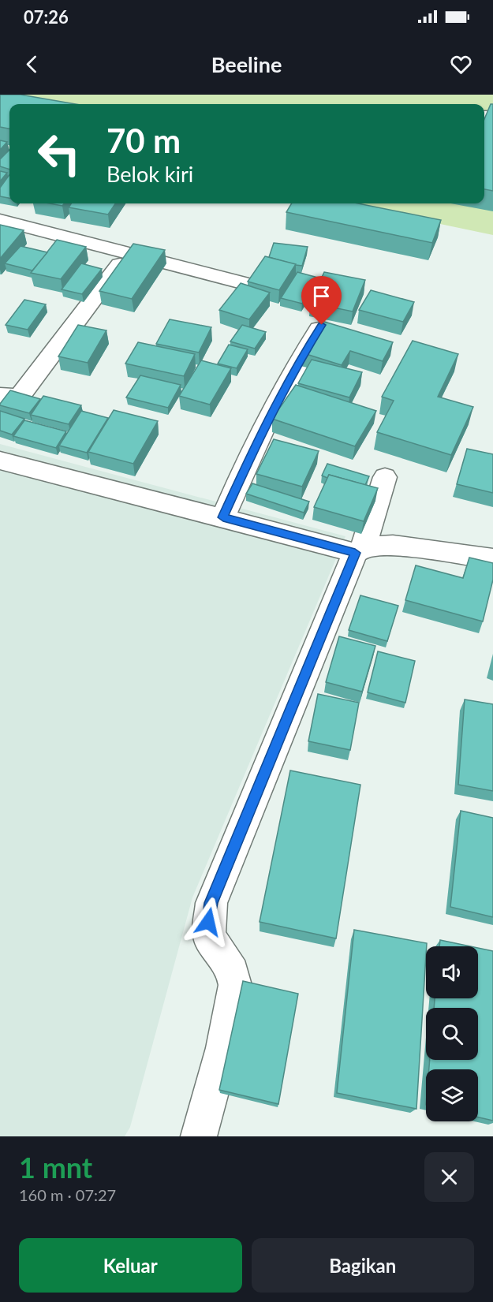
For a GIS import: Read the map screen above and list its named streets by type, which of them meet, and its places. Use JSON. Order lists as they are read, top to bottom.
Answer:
{
  "page": {
    "status": "07:26",
    "header": "Beeline",
    "turn": ["70 m", "Belok kiri"],
    "heading": ["1 mnt", "160 m · 07:27"],
    "buttons": ["Keluar", "Bagikan"]
  }
}
